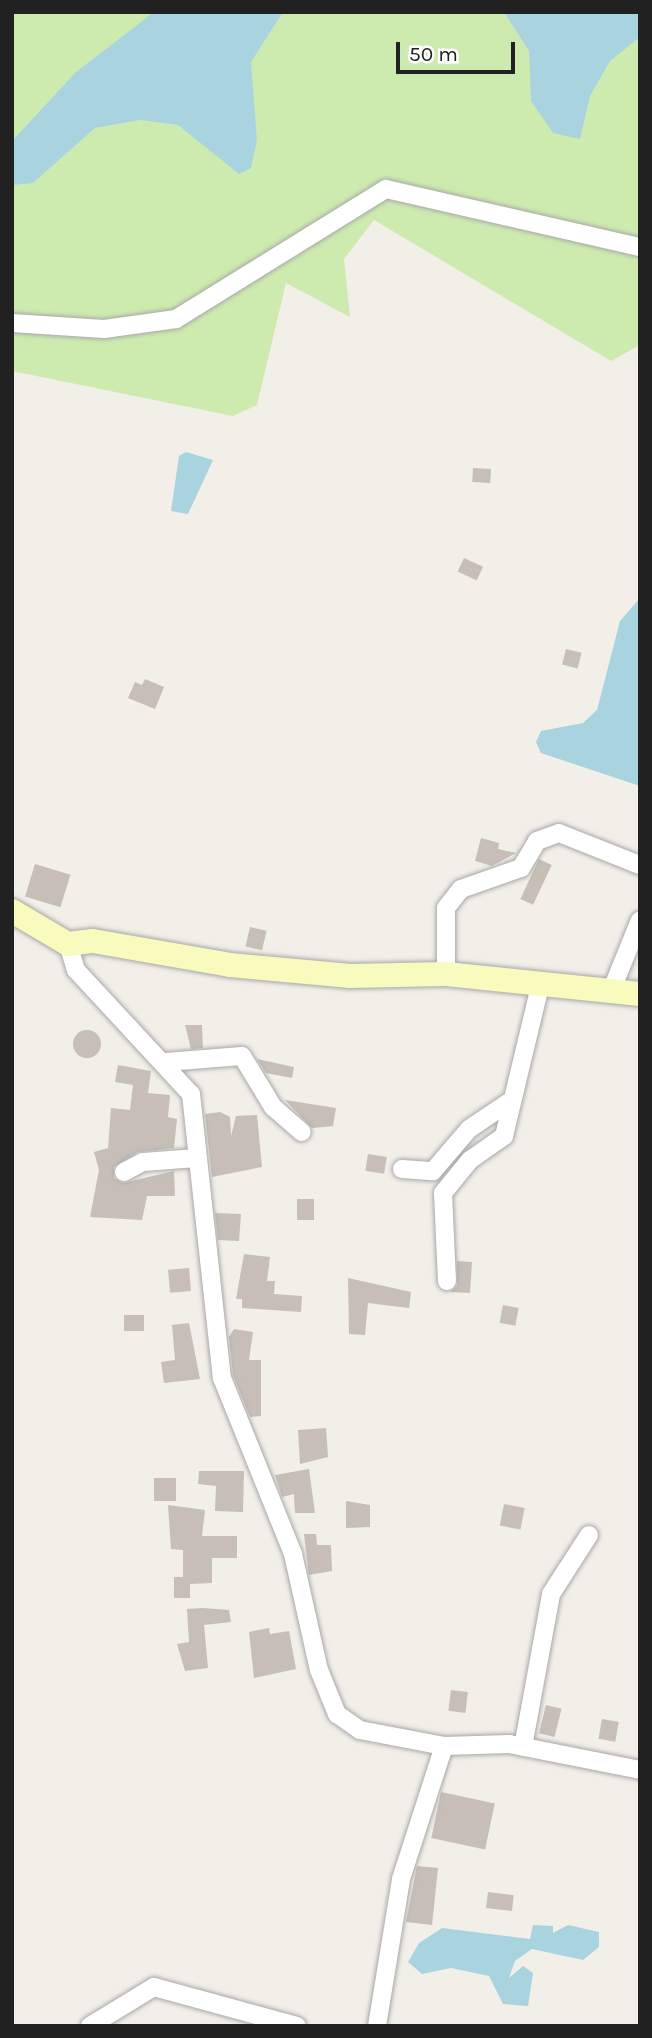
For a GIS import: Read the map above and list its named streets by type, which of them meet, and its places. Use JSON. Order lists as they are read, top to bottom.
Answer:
{
  "scale_bar": "50 m"
}
